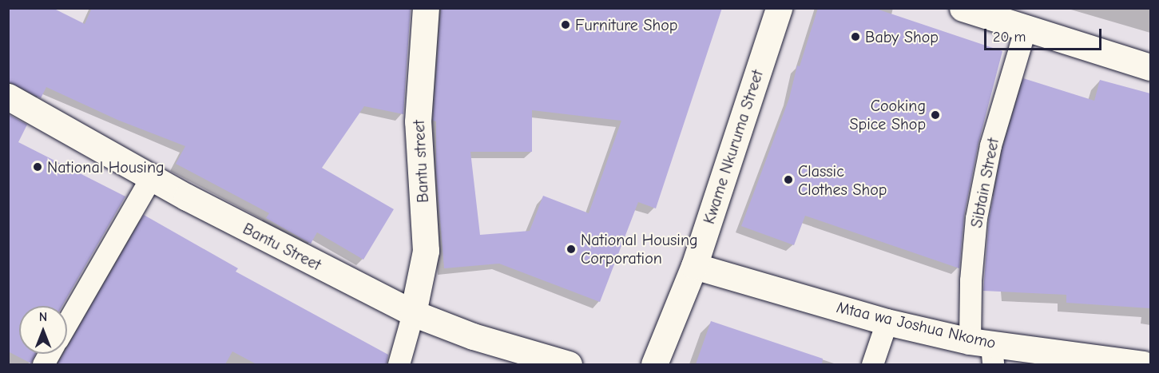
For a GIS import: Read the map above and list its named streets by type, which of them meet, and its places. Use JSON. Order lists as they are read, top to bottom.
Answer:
{
  "streets": {
    "street": [
      "Kwame Nkuruma Street",
      "Bantu street",
      "Bantu Street",
      "Mtaa wa Joshua Nkomo"
    ],
    "lane": ["Sibtain Street"]
  },
  "crossings": [
    ["Kwame Nkuruma Street", "Mtaa wa Joshua Nkomo"],
    ["Bantu street", "Bantu Street"],
    ["Sibtain Street", "Mtaa wa Joshua Nkomo"]
  ],
  "places": [
    "Furniture Shop",
    "Baby Shop",
    "Cooking Spice Shop",
    "National Housing",
    "Classic Clothes Shop",
    "National Housing Corporation"
  ],
  "scale_bar": "20 m",
  "north": "top"
}
